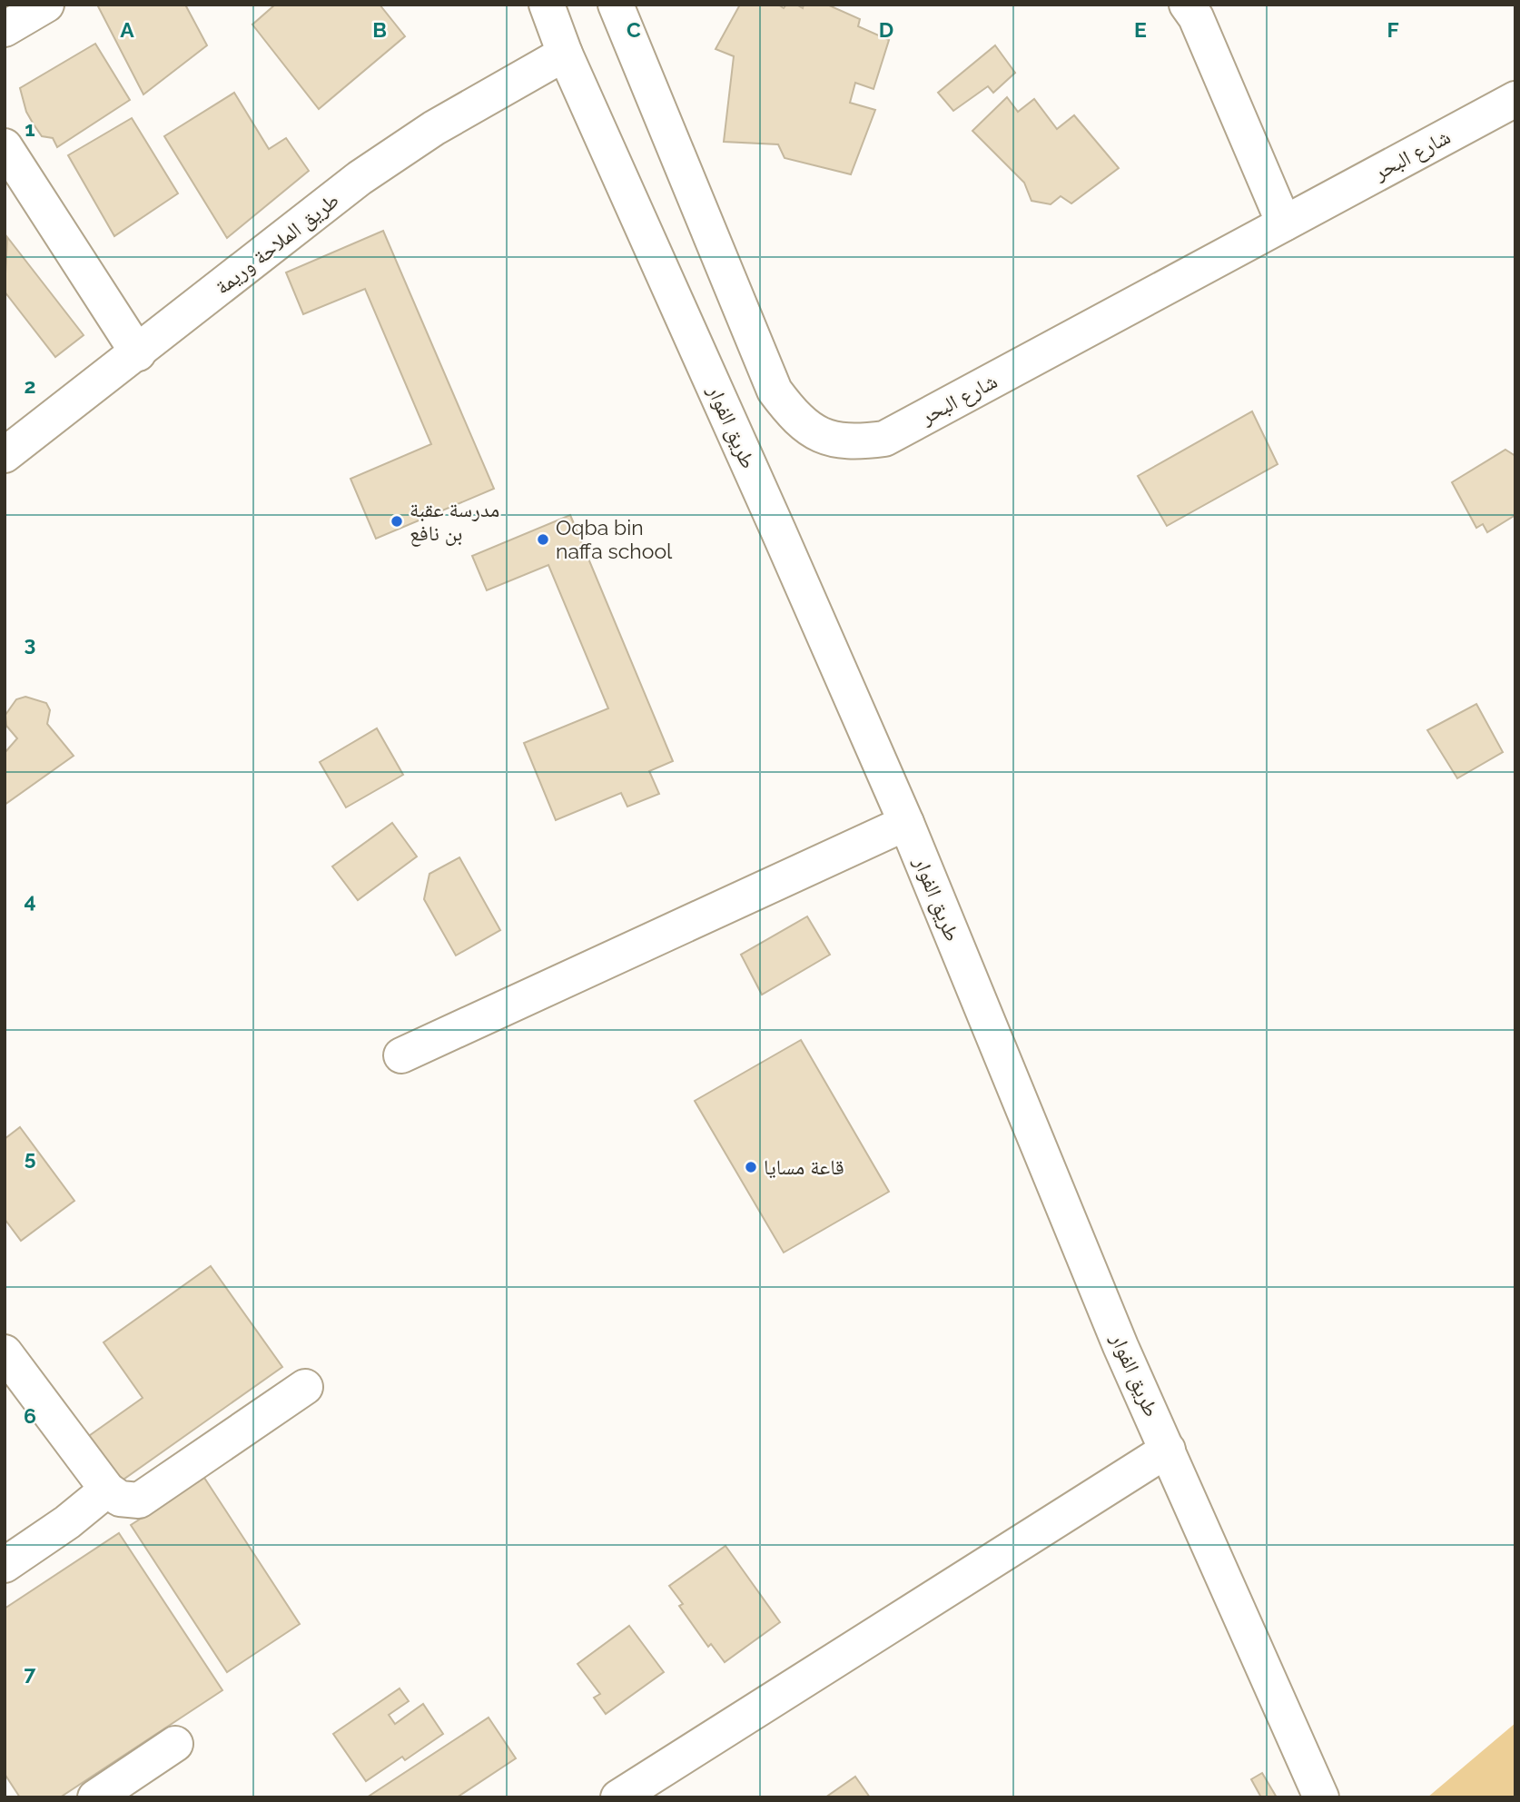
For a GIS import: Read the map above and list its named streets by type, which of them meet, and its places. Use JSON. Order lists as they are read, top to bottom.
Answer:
{
  "streets": {
    "street": ["شارع البحر", "طريق الملاحة وريمة", "طريق الفوار"]
  },
  "crossings": [
    ["طريق الملاحة وريمة", "طريق الفوار"]
  ],
  "places": ["مدرسة عقبة بن نافع", "Oqba bin naffa school", "قاعة مسايا"],
  "grid": {
    "columns": [
      "A",
      "B",
      "C",
      "D",
      "E",
      "F"
    ],
    "rows": [
      "1",
      "2",
      "3",
      "4",
      "5",
      "6",
      "7"
    ]
  }
}
